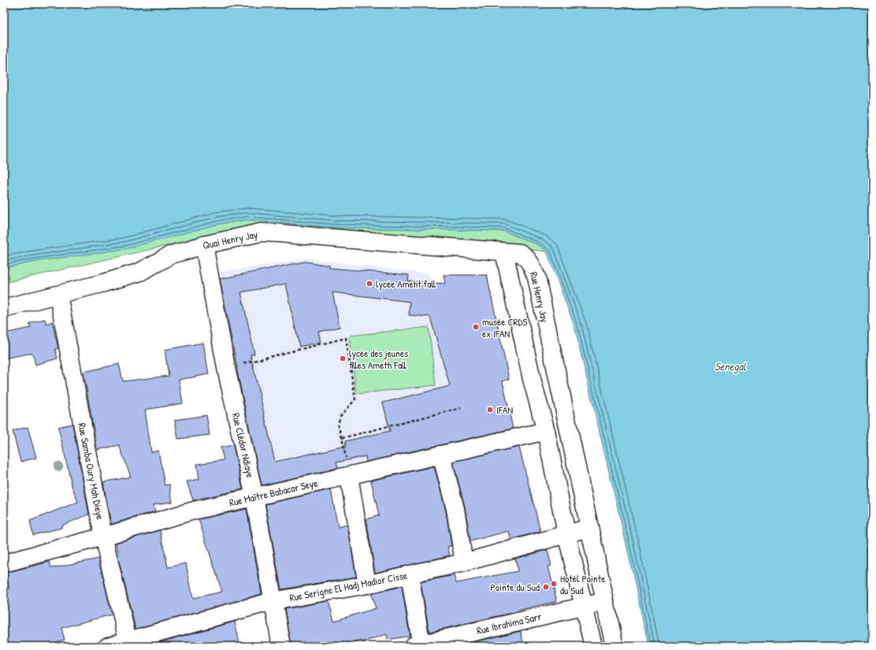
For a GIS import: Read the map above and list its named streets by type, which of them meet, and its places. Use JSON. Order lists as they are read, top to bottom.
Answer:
{
  "streets": {
    "street": [
      "Quai Henry Jay",
      "Rue Henry Jay",
      "Rue Clédor Ndiaye",
      "Rue Samba Oury Mah Dieye",
      "Rue Maître Babacar Seye",
      "Rue Serigne El Hadj Madior Cisse",
      "Rue Ibrahima Sarr"
    ]
  },
  "crossings": [
    ["Quai Henry Jay", "Rue Henry Jay"],
    ["Quai Henry Jay", "Rue Clédor Ndiaye"],
    ["Quai Henry Jay", "Rue Samba Oury Mah Dieye"],
    ["Rue Henry Jay", "Rue Serigne El Hadj Madior Cisse"],
    ["Rue Henry Jay", "Rue Ibrahima Sarr"],
    ["Rue Clédor Ndiaye", "Rue Maître Babacar Seye"],
    ["Rue Clédor Ndiaye", "Rue Serigne El Hadj Madior Cisse"],
    ["Rue Samba Oury Mah Dieye", "Rue Maître Babacar Seye"],
    ["Rue Samba Oury Mah Dieye", "Rue Serigne El Hadj Madior Cisse"]
  ],
  "water": ["Senegal"],
  "places": [
    "lycée Ameht fall",
    "musée CRDS ex IFAN",
    "lycée des jeunes filles Ameth Fall",
    "IFAN",
    "Hotél Pointe du Sud",
    "Pointe du Sud"
  ]
}
